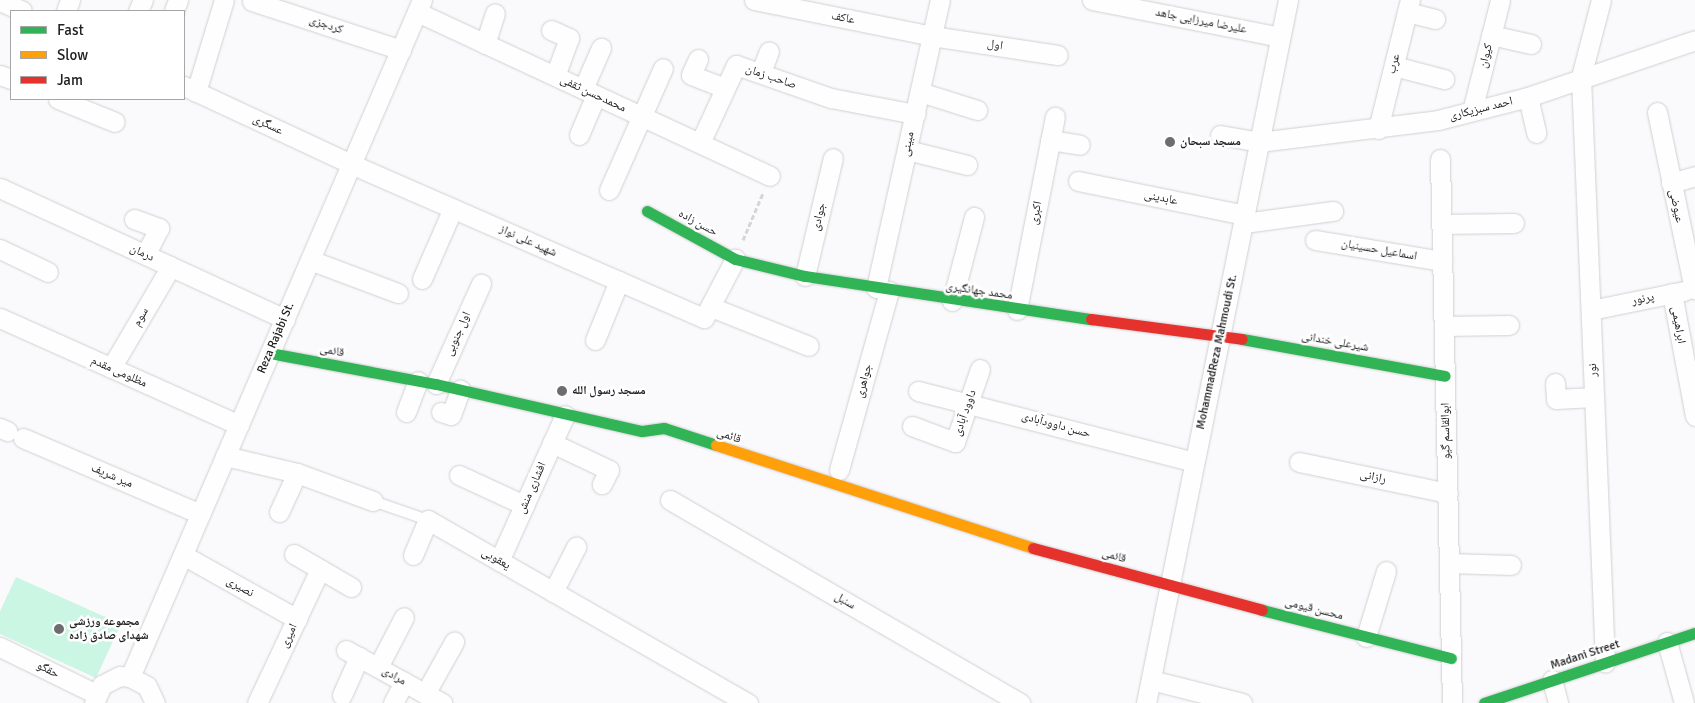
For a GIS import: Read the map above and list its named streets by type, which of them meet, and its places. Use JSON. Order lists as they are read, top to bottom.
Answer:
{
  "streets": {
    "street": [
      "عاکف",
      "علیرضا میرزایی جاهد",
      "کردجزی",
      "اول",
      "کیوان",
      "عرب",
      "صاحب زمان",
      "محمدحسن ثقفی",
      "احمد سبزیکاری",
      "عسگری",
      "مبینی",
      "عابدینی",
      "عیوضی",
      "اکبری",
      "جوادی",
      "حسن زاده",
      "شهید علی نواز",
      "اسماعیل حسینیان",
      "درمان",
      "محمد جهانگیری",
      "پرنور",
      "سوم",
      "ابراهیمی",
      "اول جنوبی",
      "Reza Rajabi St.",
      "شیرعلی خندانی",
      "قائمی",
      "MohammadReza Mahmoudi St.",
      "نور",
      "مظلومی مقدم",
      "جواهری",
      "داوود آبادی",
      "حسن داوودآبادی",
      "ابوالقاسم گیو",
      "میر شریف",
      "رازانی",
      "افشاری منش",
      "یعقوبی",
      "نصیری",
      "سنبل",
      "محسن قیومی",
      "امیری",
      "Madani Street",
      "حقگو",
      "مرادی"
    ]
  },
  "crossings": [
    ["عاکف", "اول"],
    ["عاکف", "مبینی"],
    ["علیرضا میرزایی جاهد", "MohammadReza Mahmoudi St."],
    ["کردجزی", "Reza Rajabi St."],
    ["اول", "مبینی"],
    ["کیوان", "احمد سبزیکاری"],
    ["عرب", "احمد سبزیکاری"],
    ["صاحب زمان", "محمدحسن ثقفی"],
    ["صاحب زمان", "مبینی"],
    ["محمدحسن ثقفی", "Reza Rajabi St."],
    ["احمد سبزیکاری", "MohammadReza Mahmoudi St."],
    ["احمد سبزیکاری", "نور"],
    ["عسگری", "شهید علی نواز"],
    ["عسگری", "Reza Rajabi St."],
    ["مبینی", "محمد جهانگیری"],
    ["مبینی", "جواهری"],
    ["عابدینی", "MohammadReza Mahmoudi St."],
    ["عیوضی", "پرنور"],
    ["اکبری", "محمد جهانگیری"],
    ["جوادی", "محمد جهانگیری"],
    ["حسن زاده", "محمد جهانگیری"],
    ["شهید علی نواز", "Reza Rajabi St."],
    ["اسماعیل حسینیان", "ابوالقاسم گیو"],
    ["درمان", "سوم"],
    ["درمان", "Reza Rajabi St."],
    ["محمد جهانگیری", "شیرعلی خندانی"],
    ["محمد جهانگیری", "MohammadReza Mahmoudi St."],
    ["محمد جهانگیری", "جواهری"],
    ["پرنور", "ابراهیمی"],
    ["پرنور", "نور"],
    ["سوم", "مظلومی مقدم"],
    ["اول جنوبی", "قائمی"],
    ["Reza Rajabi St.", "قائمی"],
    ["Reza Rajabi St.", "مظلومی مقدم"],
    ["Reza Rajabi St.", "میر شریف"],
    ["Reza Rajabi St.", "یعقوبی"],
    ["Reza Rajabi St.", "نصیری"],
    ["شیرعلی خندانی", "MohammadReza Mahmoudi St."],
    ["شیرعلی خندانی", "ابوالقاسم گیو"],
    ["قائمی", "MohammadReza Mahmoudi St."],
    ["قائمی", "افشاری منش"],
    ["قائمی", "محسن قیومی"],
    ["MohammadReza Mahmoudi St.", "حسن داوودآبادی"],
    ["MohammadReza Mahmoudi St.", "محسن قیومی"],
    ["نور", "Madani Street"],
    ["داوود آبادی", "حسن داوودآبادی"],
    ["ابوالقاسم گیو", "رازانی"],
    ["ابوالقاسم گیو", "محسن قیومی"],
    ["افشاری منش", "یعقوبی"],
    ["نصیری", "امیری"]
  ],
  "places": ["مسجد سبحان", "مسجد رسول الله", "مجموعه ورزشی شهدای صادق زاده"],
  "legend": ["Fast", "Slow", "Jam"]
}
